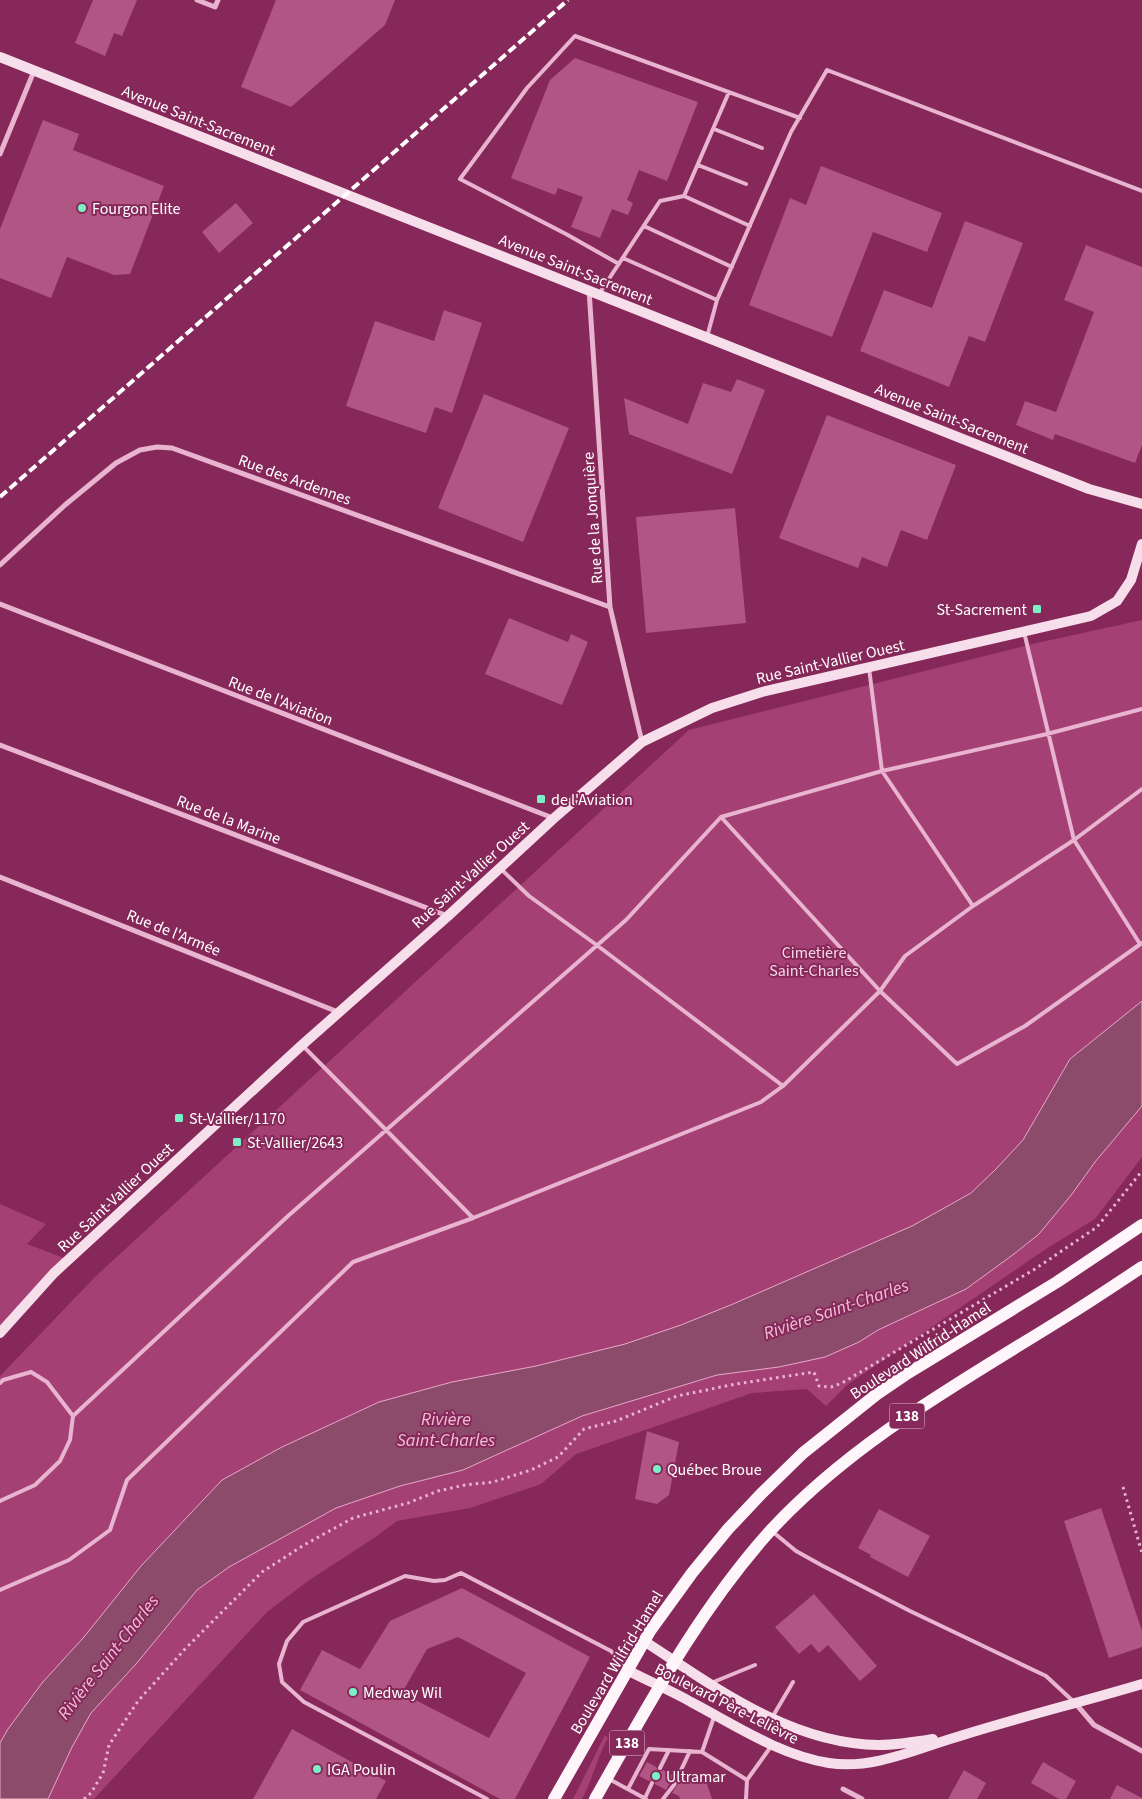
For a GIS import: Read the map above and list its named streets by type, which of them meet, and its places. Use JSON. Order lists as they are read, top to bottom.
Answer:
{
  "streets": {
    "main road": [
      "Avenue Saint-Sacrement",
      "Rue Saint-Vallier Ouest",
      "Boulevard Wilfrid-Hamel",
      "138",
      "Boulevard Père-Lelièvre"
    ],
    "street": [
      "Rue des Ardennes",
      "Rue de la Jonquière",
      "Rue de l'Aviation",
      "Rue de la Marine",
      "Rue de l'Armée"
    ]
  },
  "crossings": [
    ["Avenue Saint-Sacrement", "Rue de la Jonquière"],
    ["Rue des Ardennes", "Rue de la Jonquière"],
    ["Rue de la Jonquière", "Rue Saint-Vallier Ouest"],
    ["Rue Saint-Vallier Ouest", "Rue de l'Aviation"],
    ["Rue Saint-Vallier Ouest", "Rue de la Marine"],
    ["Rue Saint-Vallier Ouest", "Rue de l'Armée"],
    ["Boulevard Wilfrid-Hamel", "Boulevard Père-Lelièvre"],
    ["138", "Boulevard Père-Lelièvre"]
  ],
  "water": ["Rivière Saint-Charles"],
  "parks": ["Cimetière Saint-Charles"],
  "places": {
    "other": [
      "Fourgon Elite",
      "Québec Broue",
      "Medway Wil",
      "IGA Poulin",
      "Ultramar"
    ],
    "transit": [
      "St-Sacrement",
      "de l'Aviation",
      "St-Vallier/1170",
      "St-Vallier/2643"
    ]
  }
}
